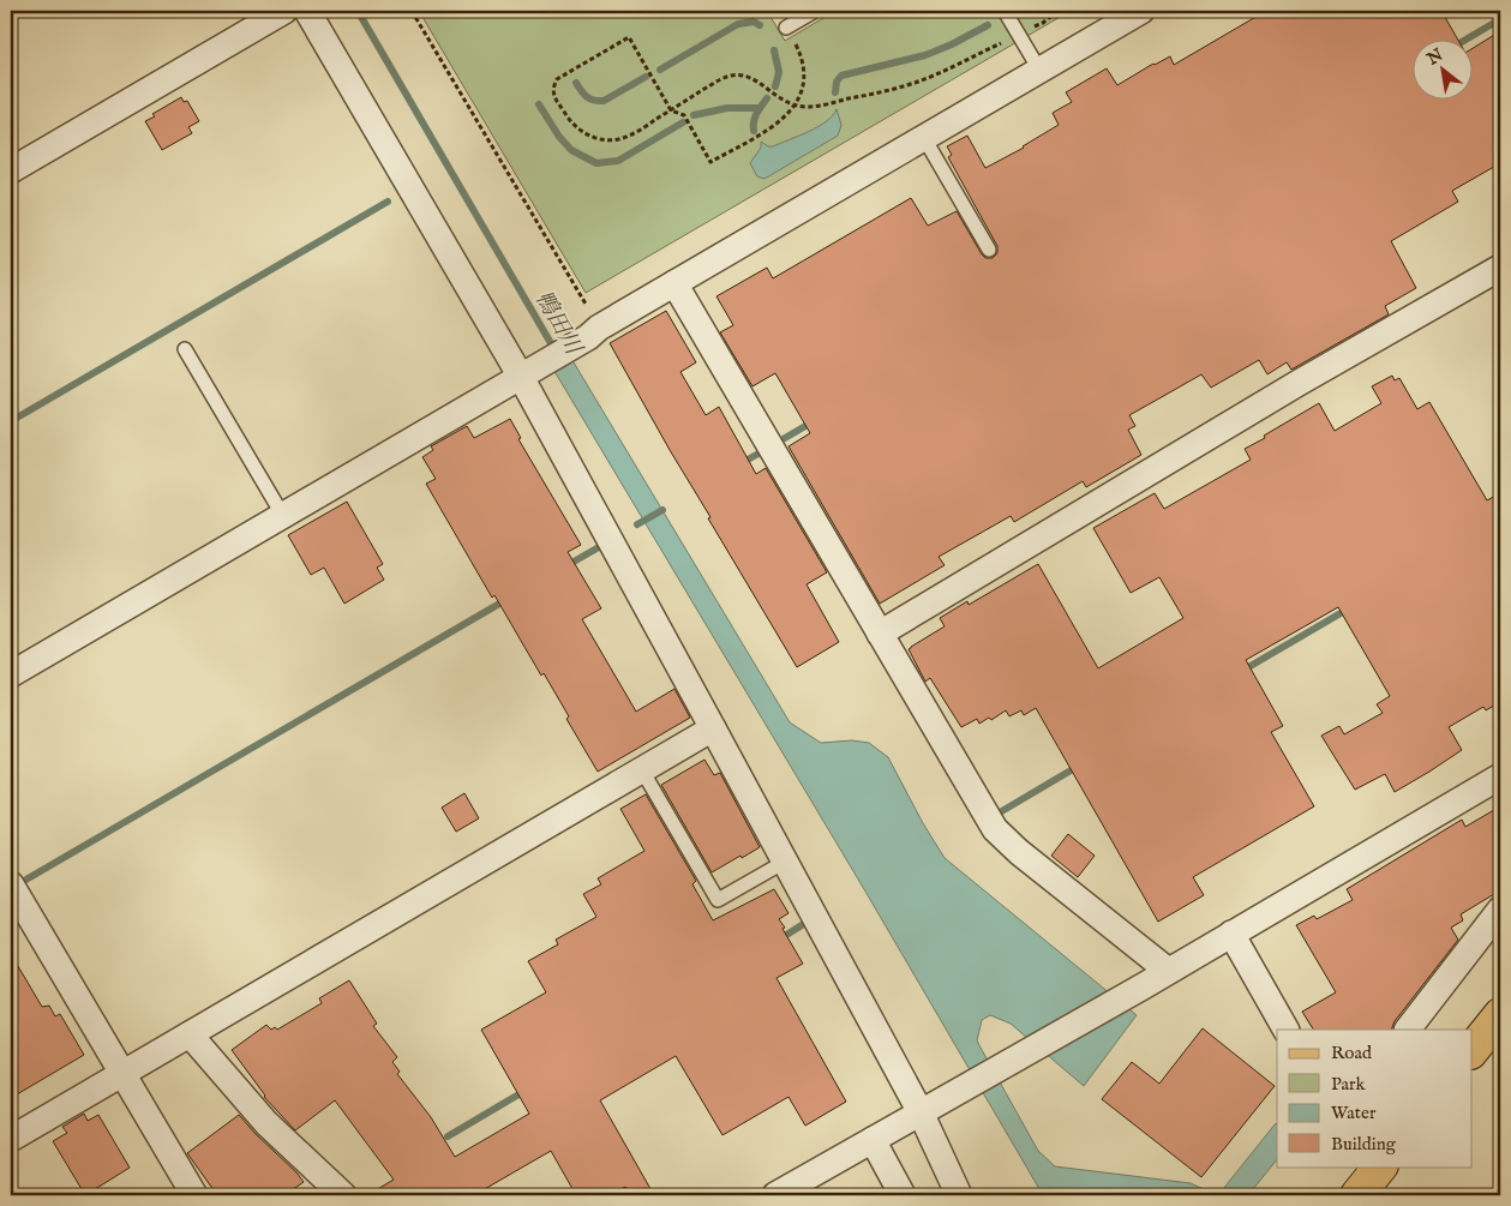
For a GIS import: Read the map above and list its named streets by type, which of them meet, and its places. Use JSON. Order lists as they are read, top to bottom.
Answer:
{
  "water": ["鴨田川"],
  "legend": [
    "Road",
    "Park",
    "Water",
    "Building"
  ],
  "north": "top left"
}
